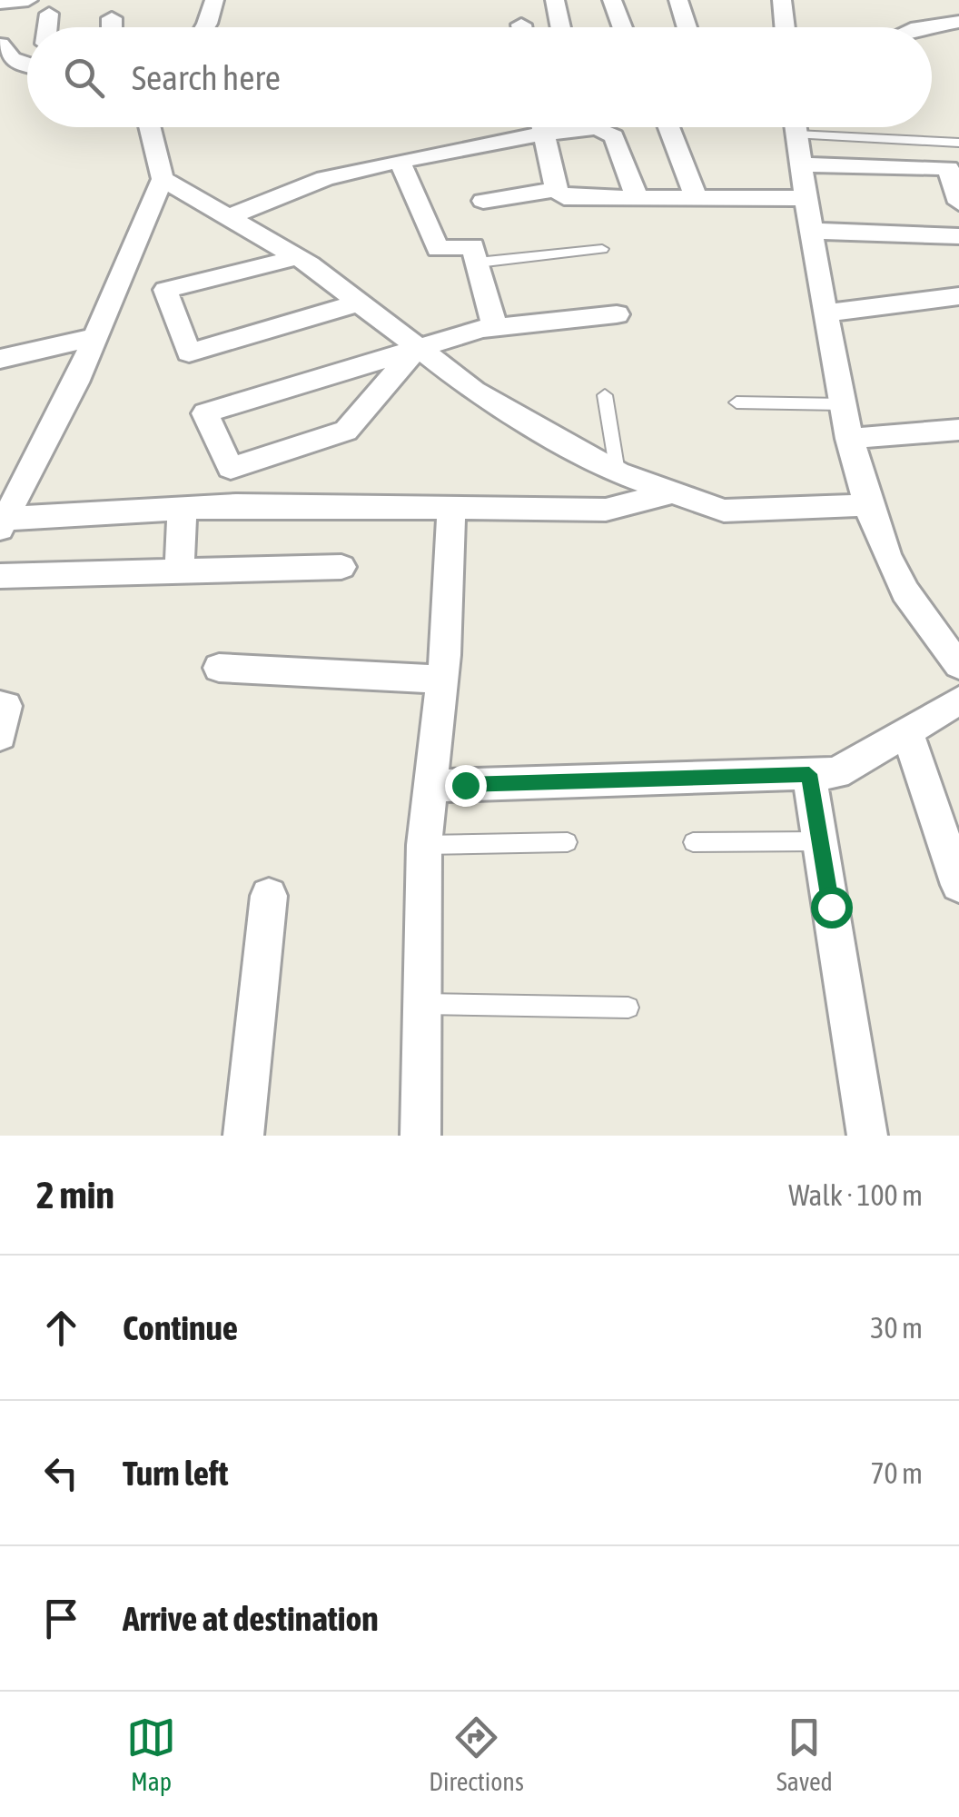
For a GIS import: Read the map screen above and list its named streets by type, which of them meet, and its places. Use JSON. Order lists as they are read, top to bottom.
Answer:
{
  "page": {
    "search": "Search here",
    "heading": ["2 min", "Walk · 100 m"],
    "list": [
      ["Continue", "30 m"],
      ["Turn left", "70 m"],
      "Arrive at destination"
    ],
    "nav": ["Map", "Directions", "Saved"]
  }
}
